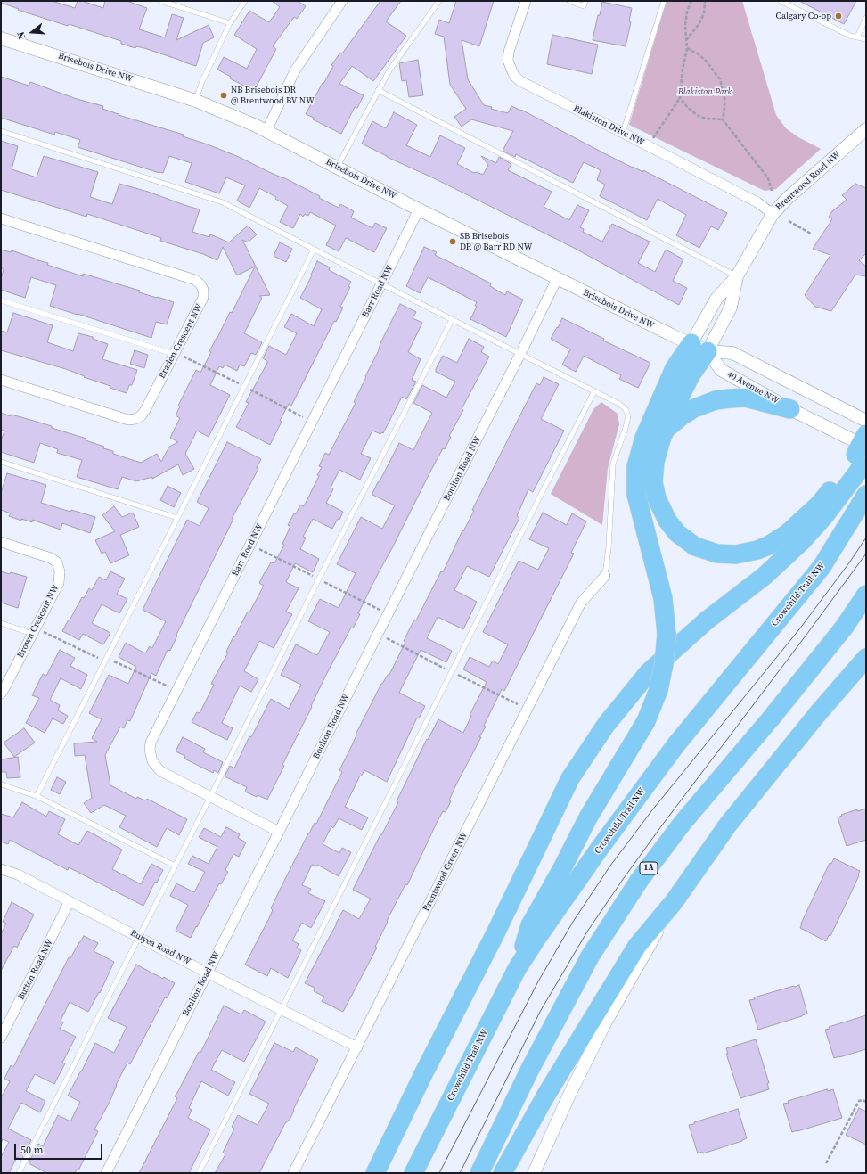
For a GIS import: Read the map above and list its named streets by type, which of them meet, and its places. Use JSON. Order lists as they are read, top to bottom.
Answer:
{
  "streets": {
    "highway": ["Crowchild Trail NW", "1A"],
    "street": [
      "Brisebois Drive NW",
      "Blakiston Drive NW",
      "Brentwood Road NW",
      "Barr Road NW",
      "Braden Crescent NW",
      "40 Avenue NW",
      "Boulton Road NW",
      "Brown Crescent NW",
      "Brentwood Green NW",
      "Bulyea Road NW",
      "Button Road NW"
    ]
  },
  "crossings": [
    ["Brisebois Drive NW", "Brentwood Road NW"],
    ["Brisebois Drive NW", "Barr Road NW"],
    ["Brisebois Drive NW", "40 Avenue NW"],
    ["Brisebois Drive NW", "Boulton Road NW"],
    ["Blakiston Drive NW", "Brentwood Road NW"],
    ["Brentwood Road NW", "40 Avenue NW"],
    ["Barr Road NW", "Boulton Road NW"],
    ["Boulton Road NW", "Bulyea Road NW"],
    ["Brentwood Green NW", "Bulyea Road NW"],
    ["Bulyea Road NW", "Button Road NW"]
  ],
  "parks": ["Blakiston Park"],
  "places": ["Calgary Co-op", "NB Brisebois DR @ Brentwood BV NW", "SB Brisebois DR @ Barr RD NW"],
  "scale_bar": "50 m",
  "north": "left"
}
